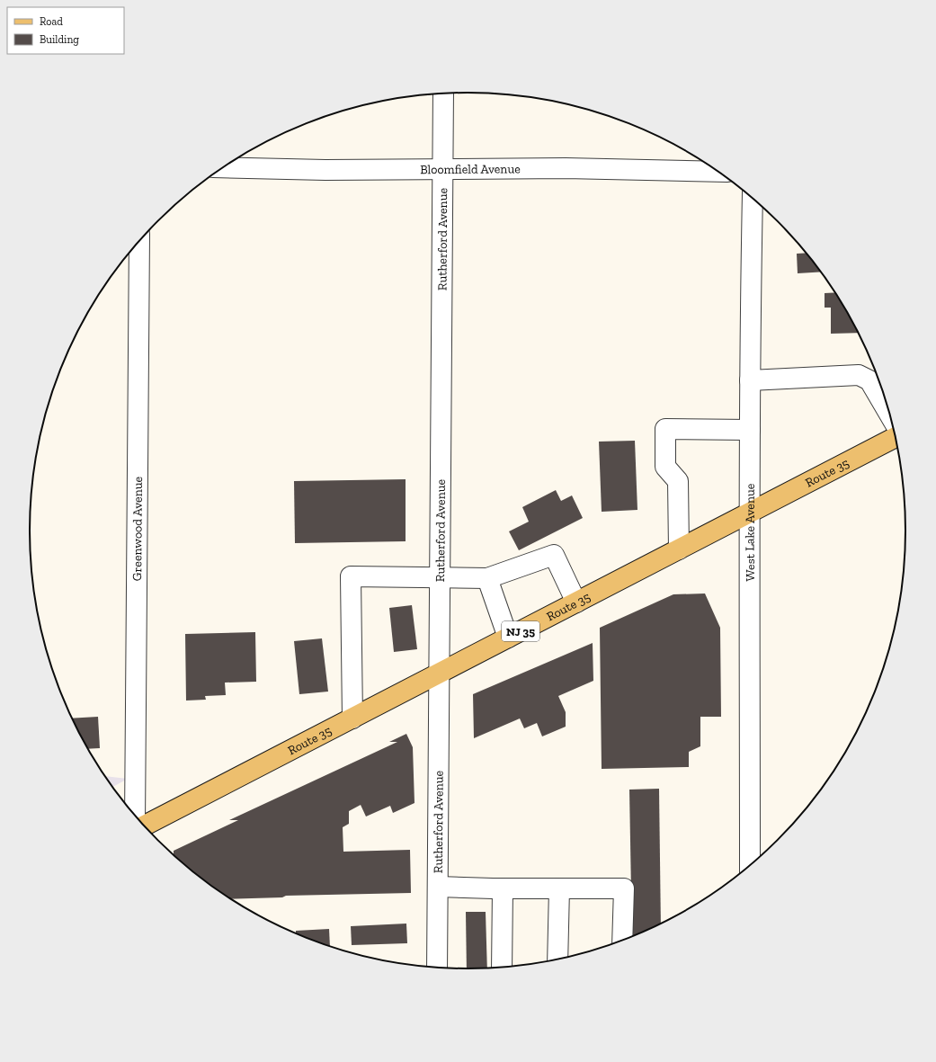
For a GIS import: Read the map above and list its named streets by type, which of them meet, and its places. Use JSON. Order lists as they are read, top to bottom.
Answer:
{
  "streets": {
    "main road": ["Route 35", "NJ 35"],
    "street": [
      "Bloomfield Avenue",
      "Rutherford Avenue",
      "Greenwood Avenue",
      "West Lake Avenue"
    ]
  },
  "crossings": [
    ["Bloomfield Avenue", "Rutherford Avenue"],
    ["Rutherford Avenue", "Route 35"],
    ["Route 35", "West Lake Avenue"]
  ],
  "legend": ["Road", "Building"]
}
